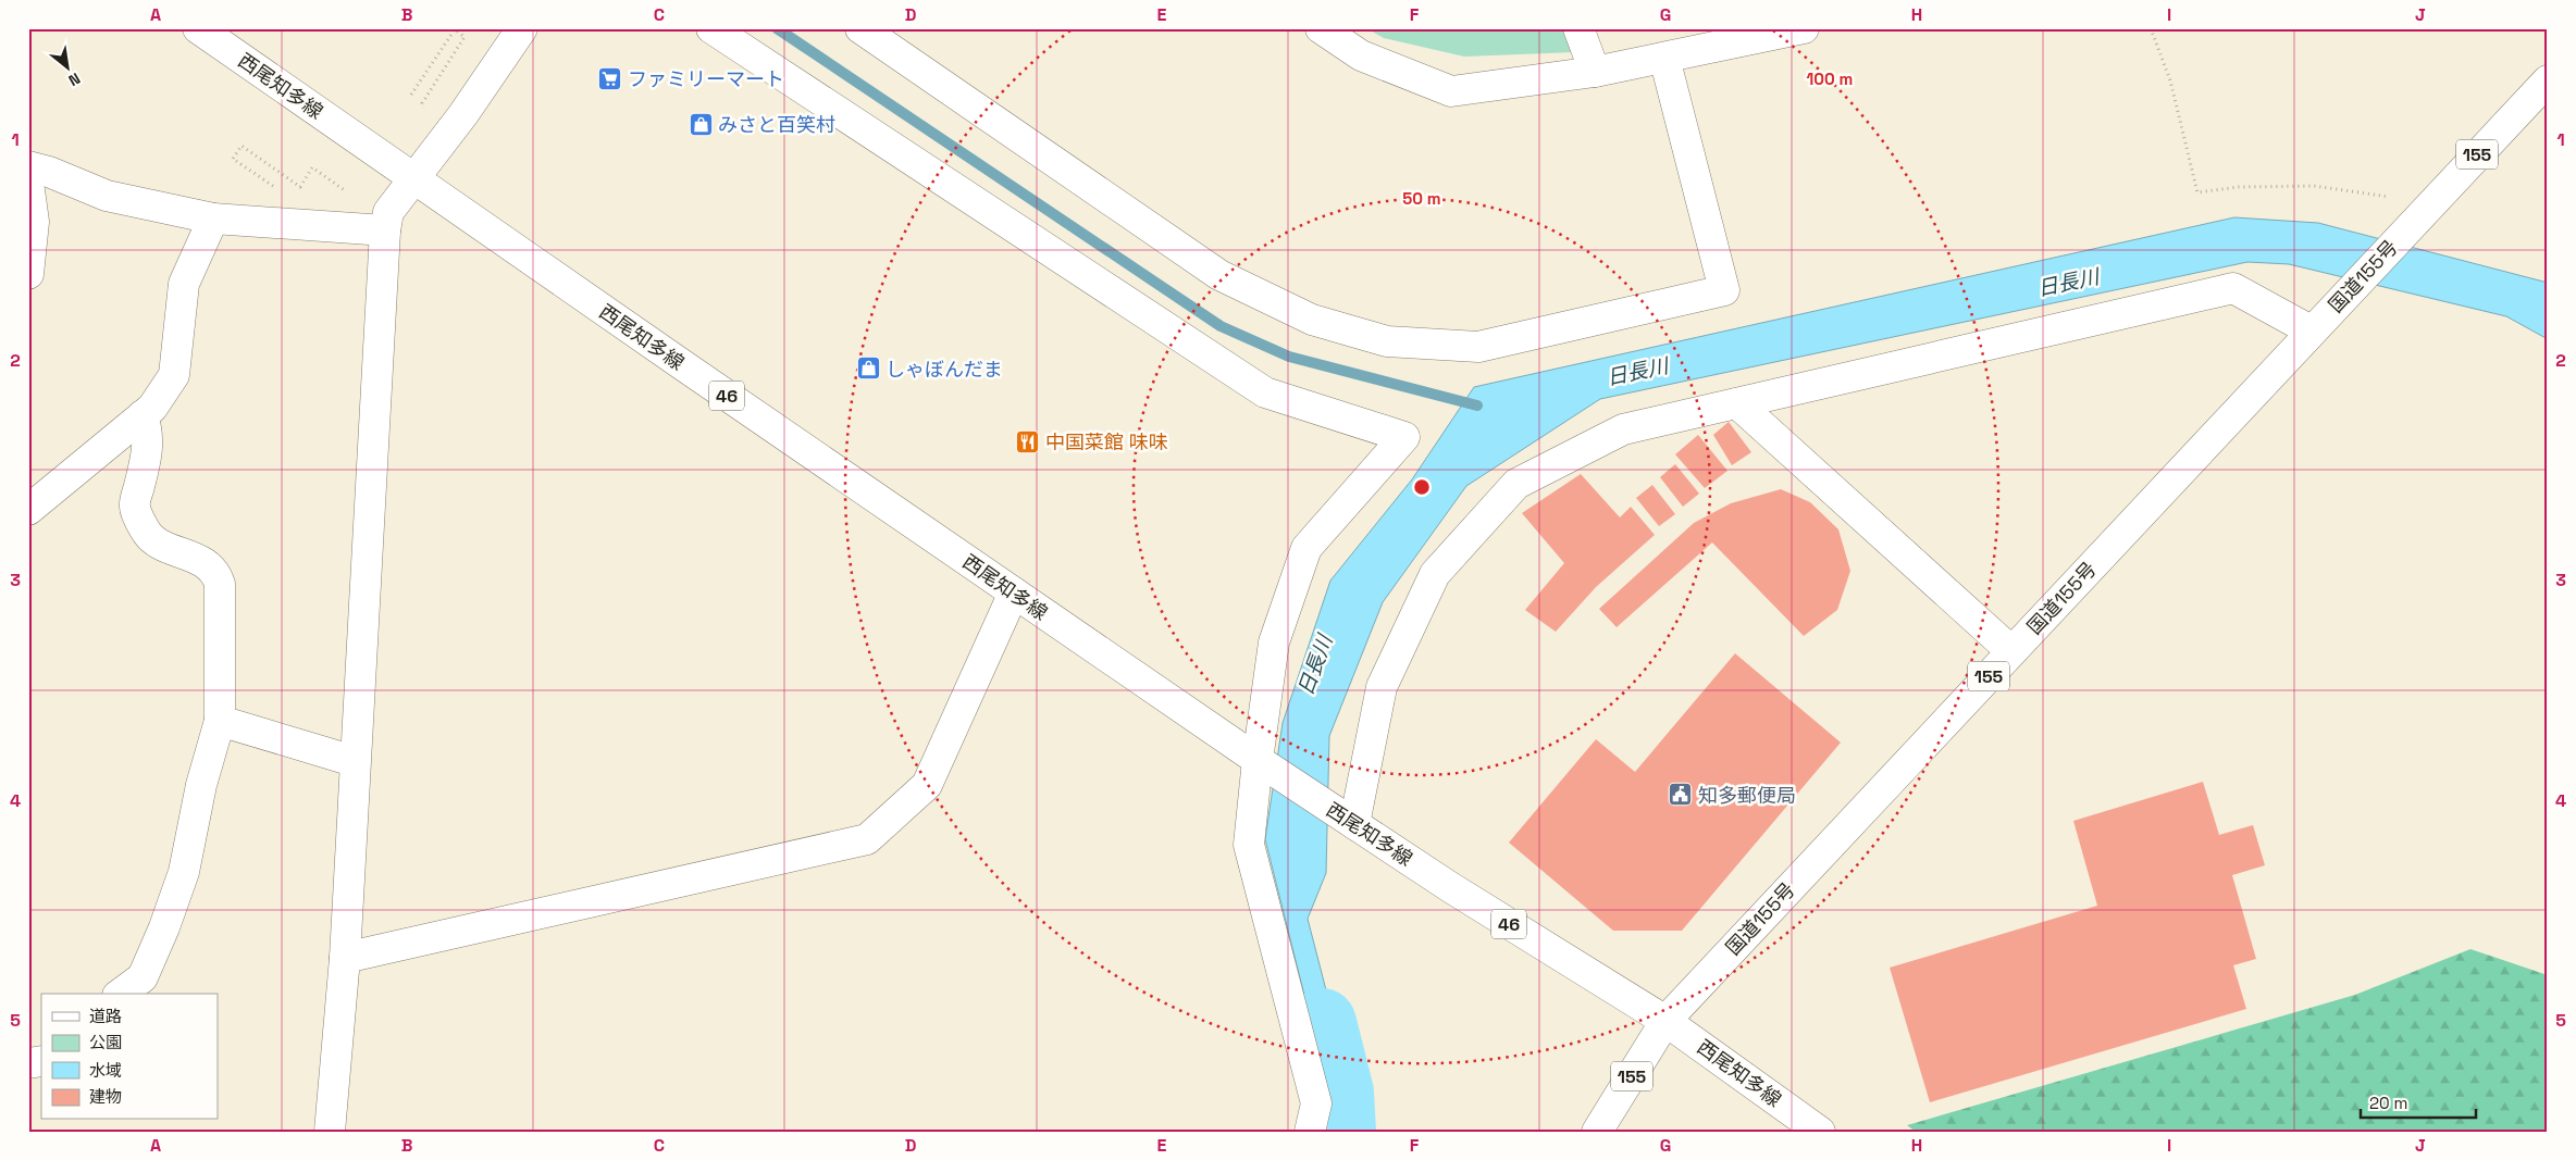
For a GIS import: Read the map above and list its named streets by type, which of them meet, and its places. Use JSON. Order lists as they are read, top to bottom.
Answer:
{
  "streets": {
    "main road": [
      "西尾知多線",
      "155",
      "国道155号",
      "46"
    ]
  },
  "crossings": [
    ["西尾知多線", "国道155号"]
  ],
  "water": ["日長川"],
  "places": {
    "supermarket": ["ファミリーマート"],
    "shop": ["みさと百笑村", "しゃぼんだま"],
    "restaurant": ["中国菜館 味味"],
    "public building": ["知多郵便局"]
  },
  "legend": [
    "道路",
    "公園",
    "水域",
    "建物"
  ],
  "scale_bar": "20 m",
  "north": "bottom right",
  "grid": {
    "columns": [
      "A",
      "B",
      "C",
      "D",
      "E",
      "F",
      "G",
      "H",
      "I",
      "J"
    ],
    "rows": [
      "1",
      "2",
      "3",
      "4",
      "5"
    ]
  },
  "rings": ["100 m", "50 m"]
}
